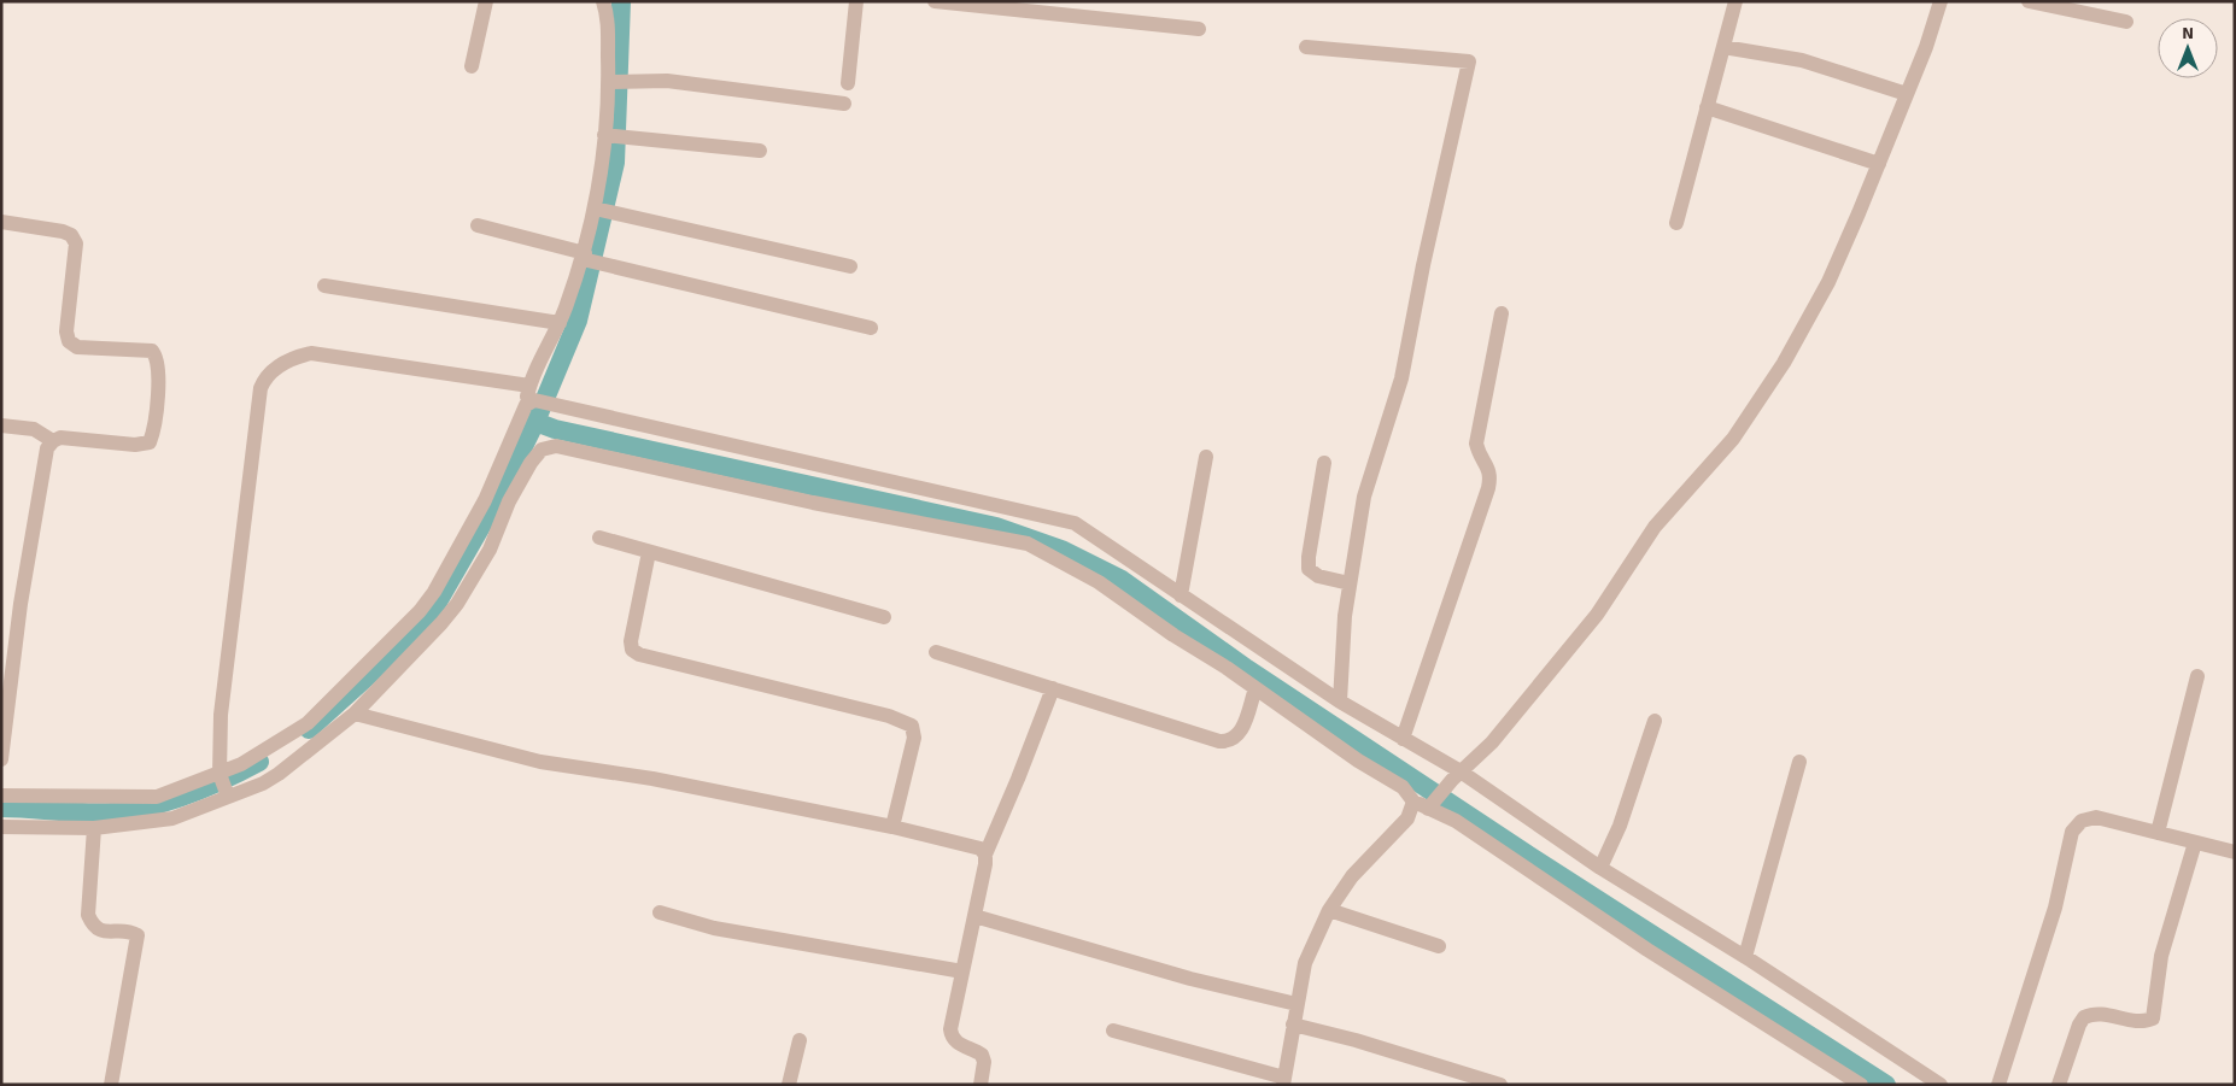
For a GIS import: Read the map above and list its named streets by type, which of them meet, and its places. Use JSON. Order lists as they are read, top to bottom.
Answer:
{
  "north": "top"
}
